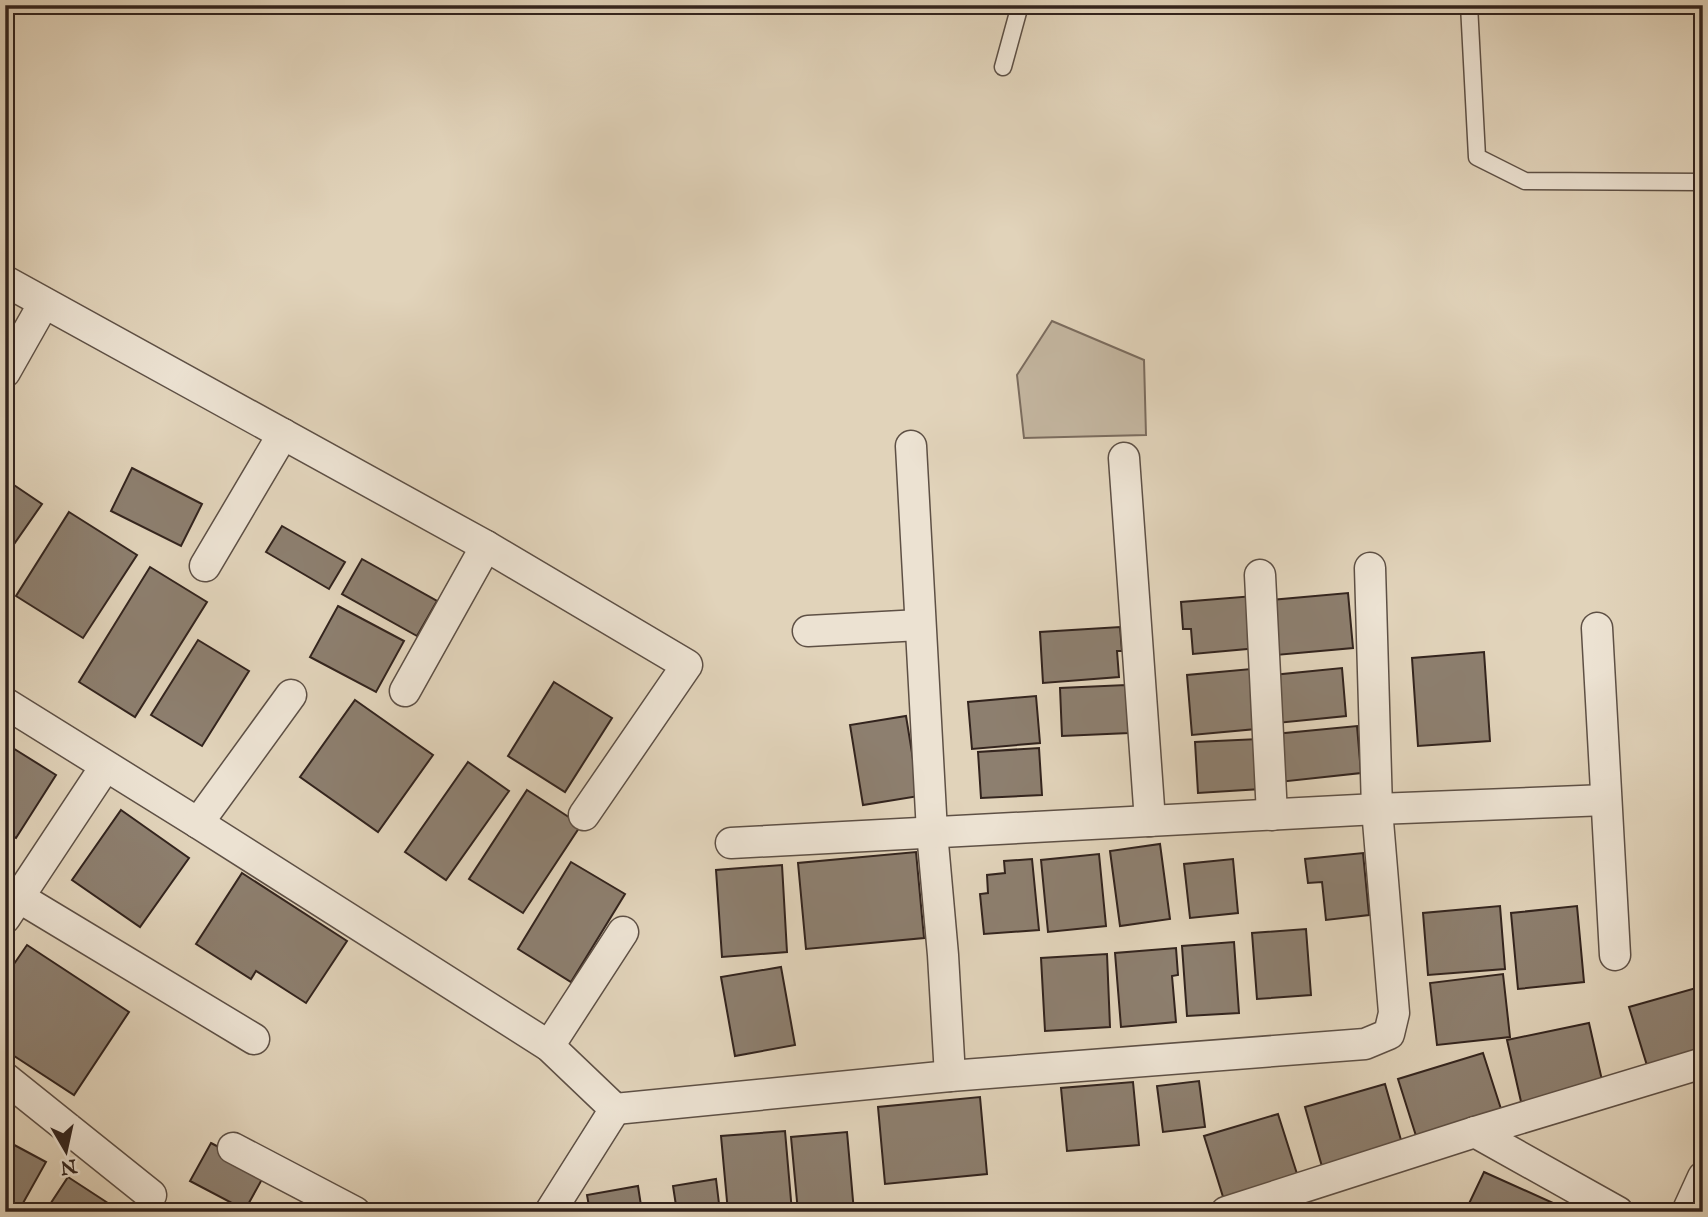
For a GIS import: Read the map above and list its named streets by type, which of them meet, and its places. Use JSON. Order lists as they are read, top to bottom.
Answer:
{
  "north": "bottom"
}
